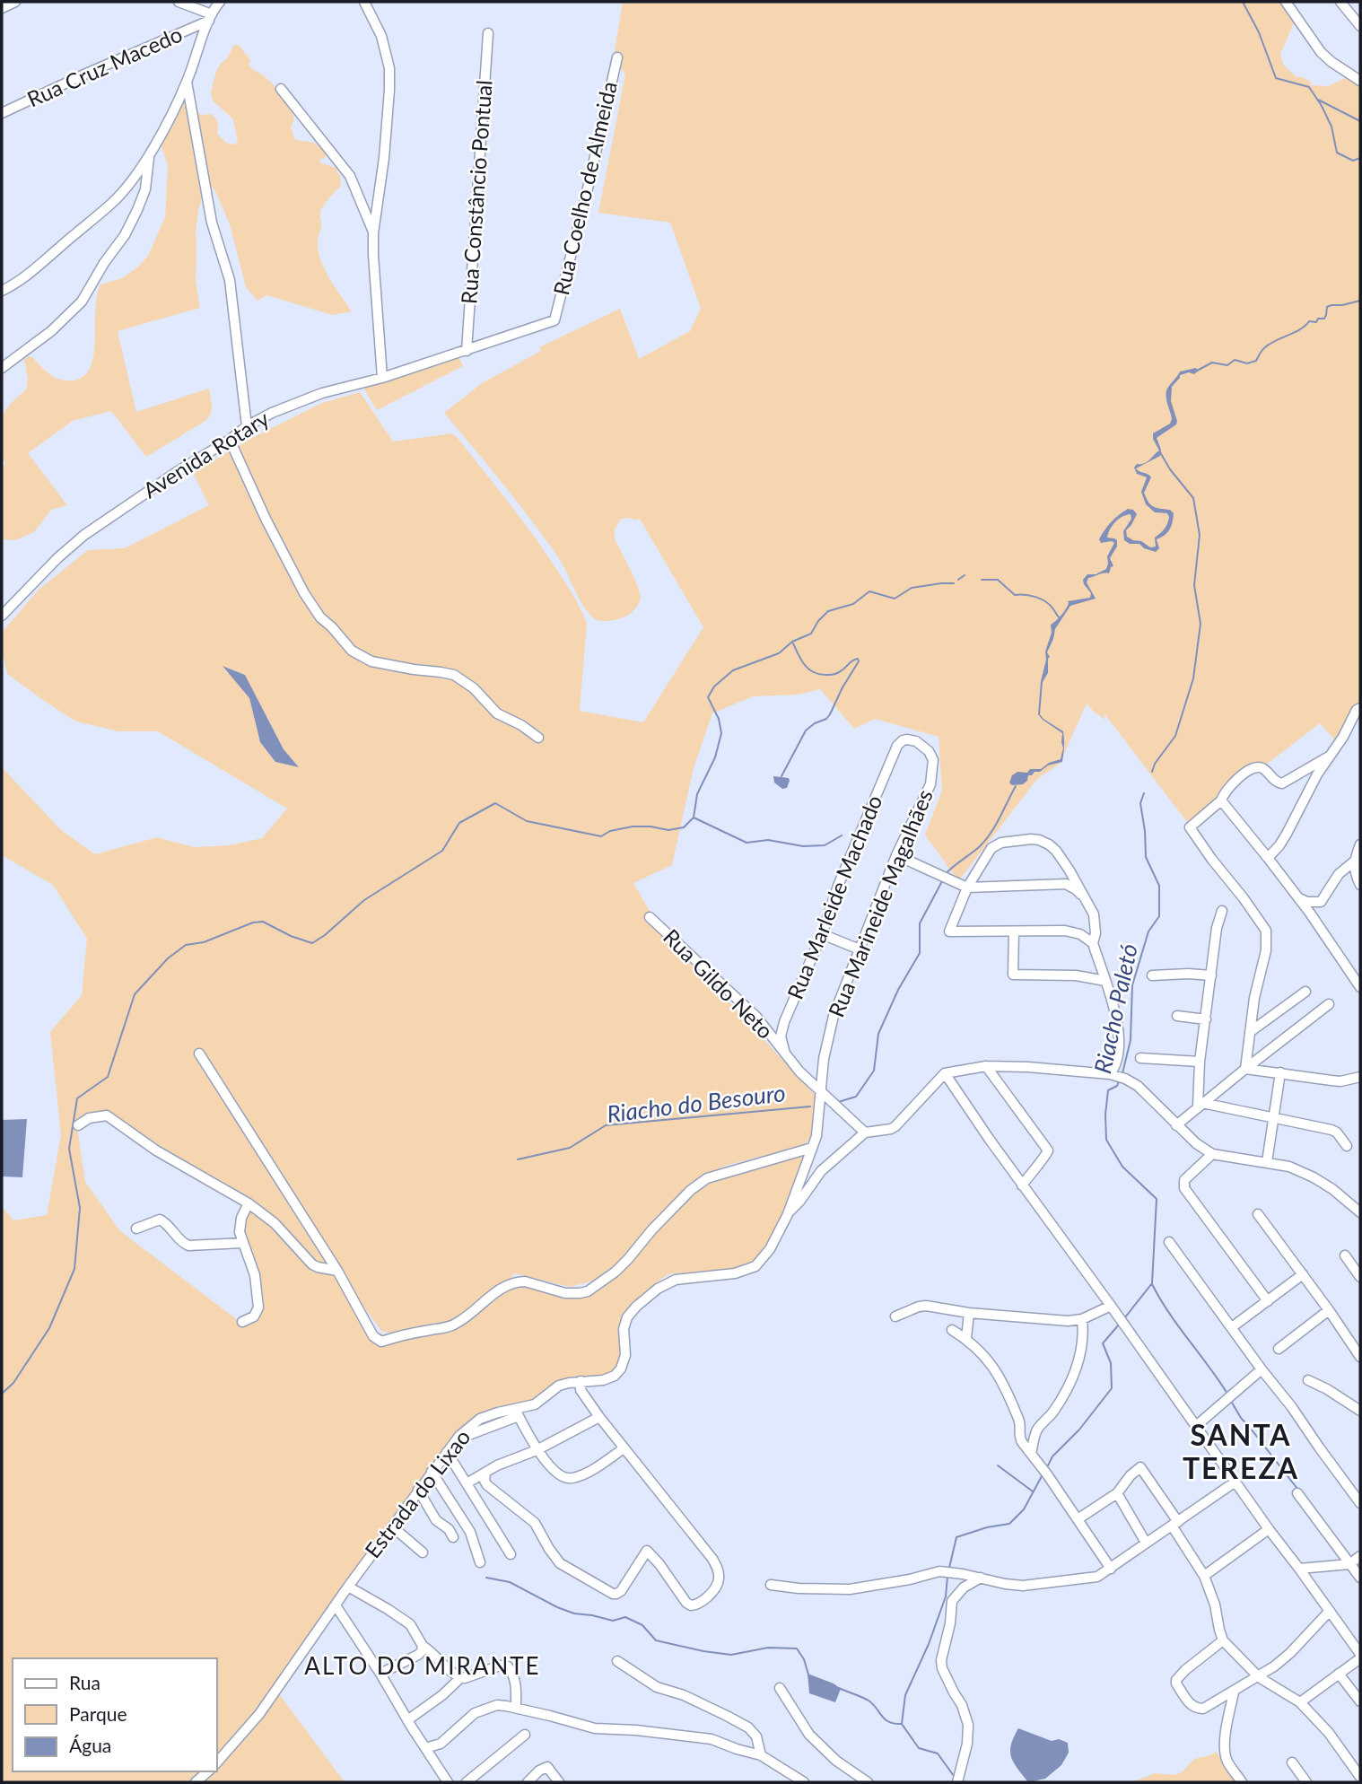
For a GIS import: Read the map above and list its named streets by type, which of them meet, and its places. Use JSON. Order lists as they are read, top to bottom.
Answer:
{
  "streets": {
    "street": [
      "Rua Cruz Macedo",
      "Rua Coelho de Almeida",
      "Rua Constâncio Pontual",
      "Avenida Rotary",
      "Rua Marleide Machado",
      "Rua Marineide Magalhães",
      "Rua Gildo Neto",
      "Estrada do Lixao"
    ]
  },
  "crossings": [
    ["Rua Coelho de Almeida", "Avenida Rotary"],
    ["Rua Constâncio Pontual", "Avenida Rotary"],
    ["Rua Marleide Machado", "Rua Marineide Magalhães"],
    ["Rua Marleide Machado", "Rua Gildo Neto"],
    ["Rua Marineide Magalhães", "Rua Gildo Neto"],
    ["Rua Marineide Magalhães", "Estrada do Lixao"],
    ["Rua Gildo Neto", "Estrada do Lixao"]
  ],
  "districts": ["SANTA TEREZA", "ALTO DO MIRANTE"],
  "water": ["Riacho Paletó", "Riacho do Besouro"],
  "legend": ["Rua", "Parque", "Água"]
}
